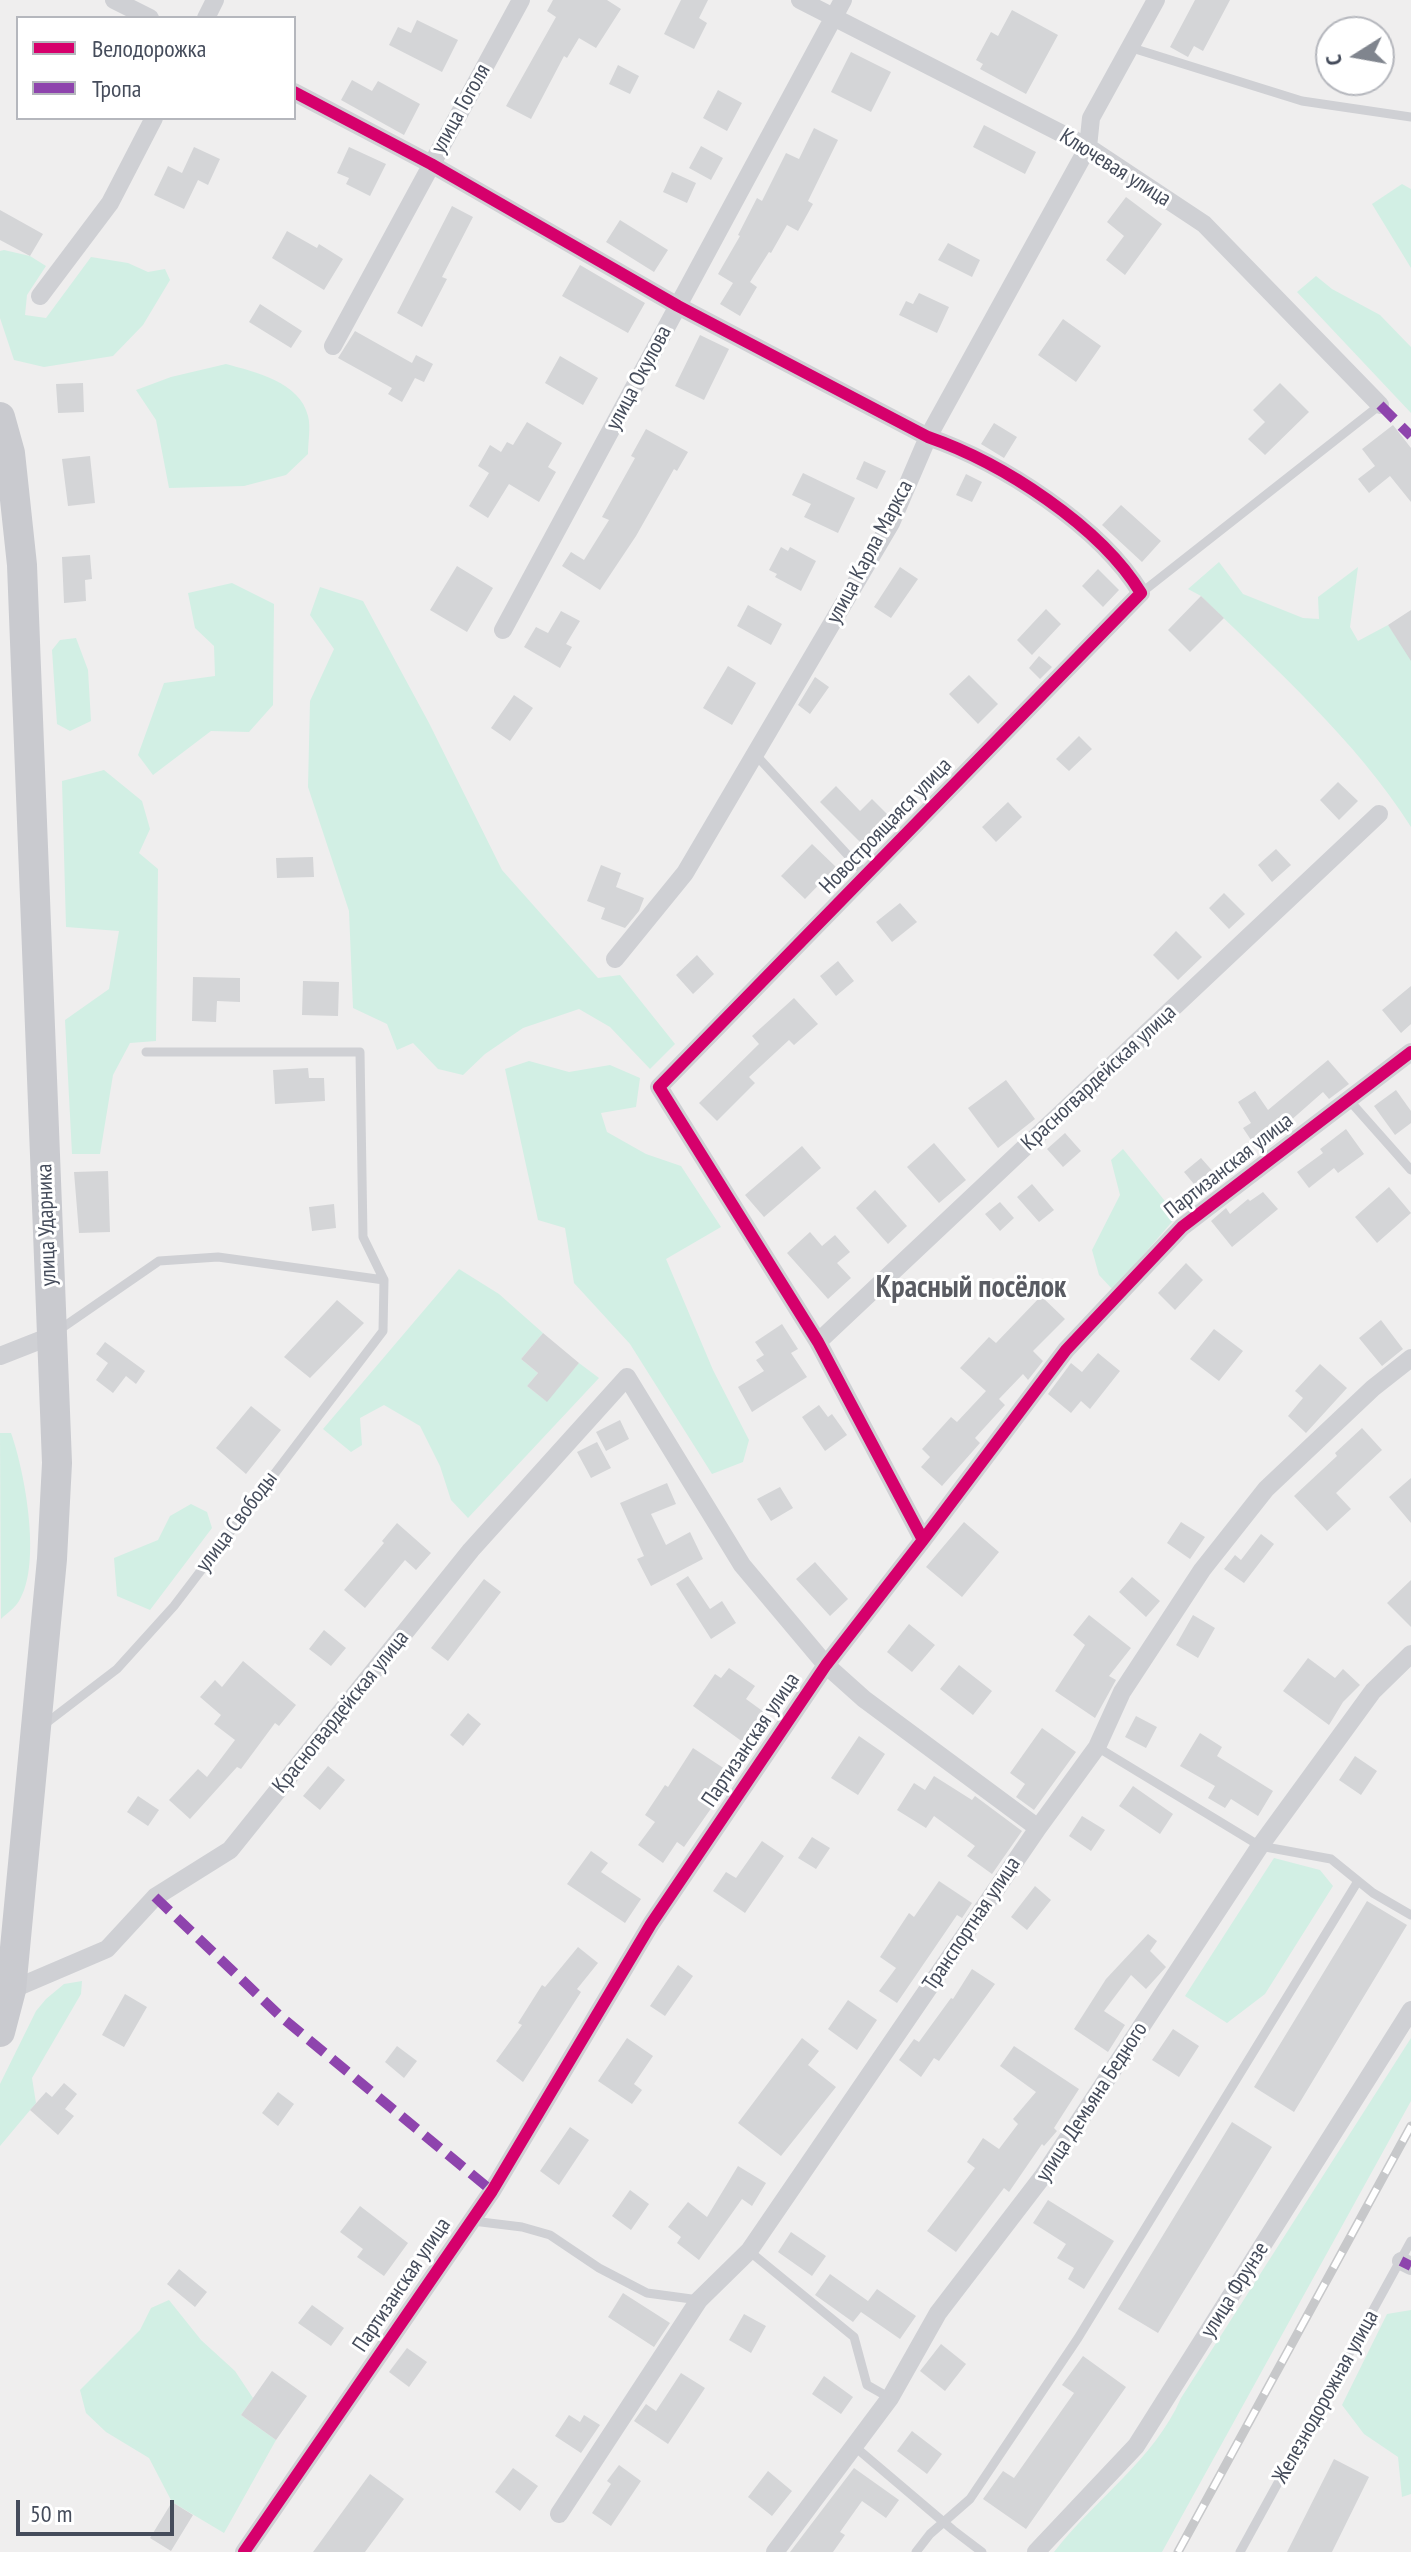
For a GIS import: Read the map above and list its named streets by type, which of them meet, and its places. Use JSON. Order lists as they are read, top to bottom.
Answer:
{
  "streets": {
    "main road": ["улица Ударника"],
    "street": [
      "улица Гоголя",
      "Ключевая улица",
      "улица Окулова",
      "улица Карла Маркса",
      "Новостроящаяся улица",
      "Красногвардейская улица",
      "Партизанская улица",
      "Транспортная улица",
      "улица Демьяна Бедного",
      "улица Фрунзе"
    ],
    "lane": ["улица Свободы", "Железнодорожная улица"]
  },
  "crossings": [
    ["Ключевая улица", "улица Окулова"],
    ["Ключевая улица", "улица Карла Маркса"],
    ["Ключевая улица", "Новостроящаяся улица"],
    ["Новостроящаяся улица", "Красногвардейская улица"],
    ["Красногвардейская улица", "Партизанская улица"],
    ["Красногвардейская улица", "улица Ударника"],
    ["улица Ударника", "улица Свободы"]
  ],
  "districts": ["Красный посёлок"],
  "legend": ["Велодорожка", "Тропа"],
  "scale_bar": "50 m",
  "north": "left"
}
